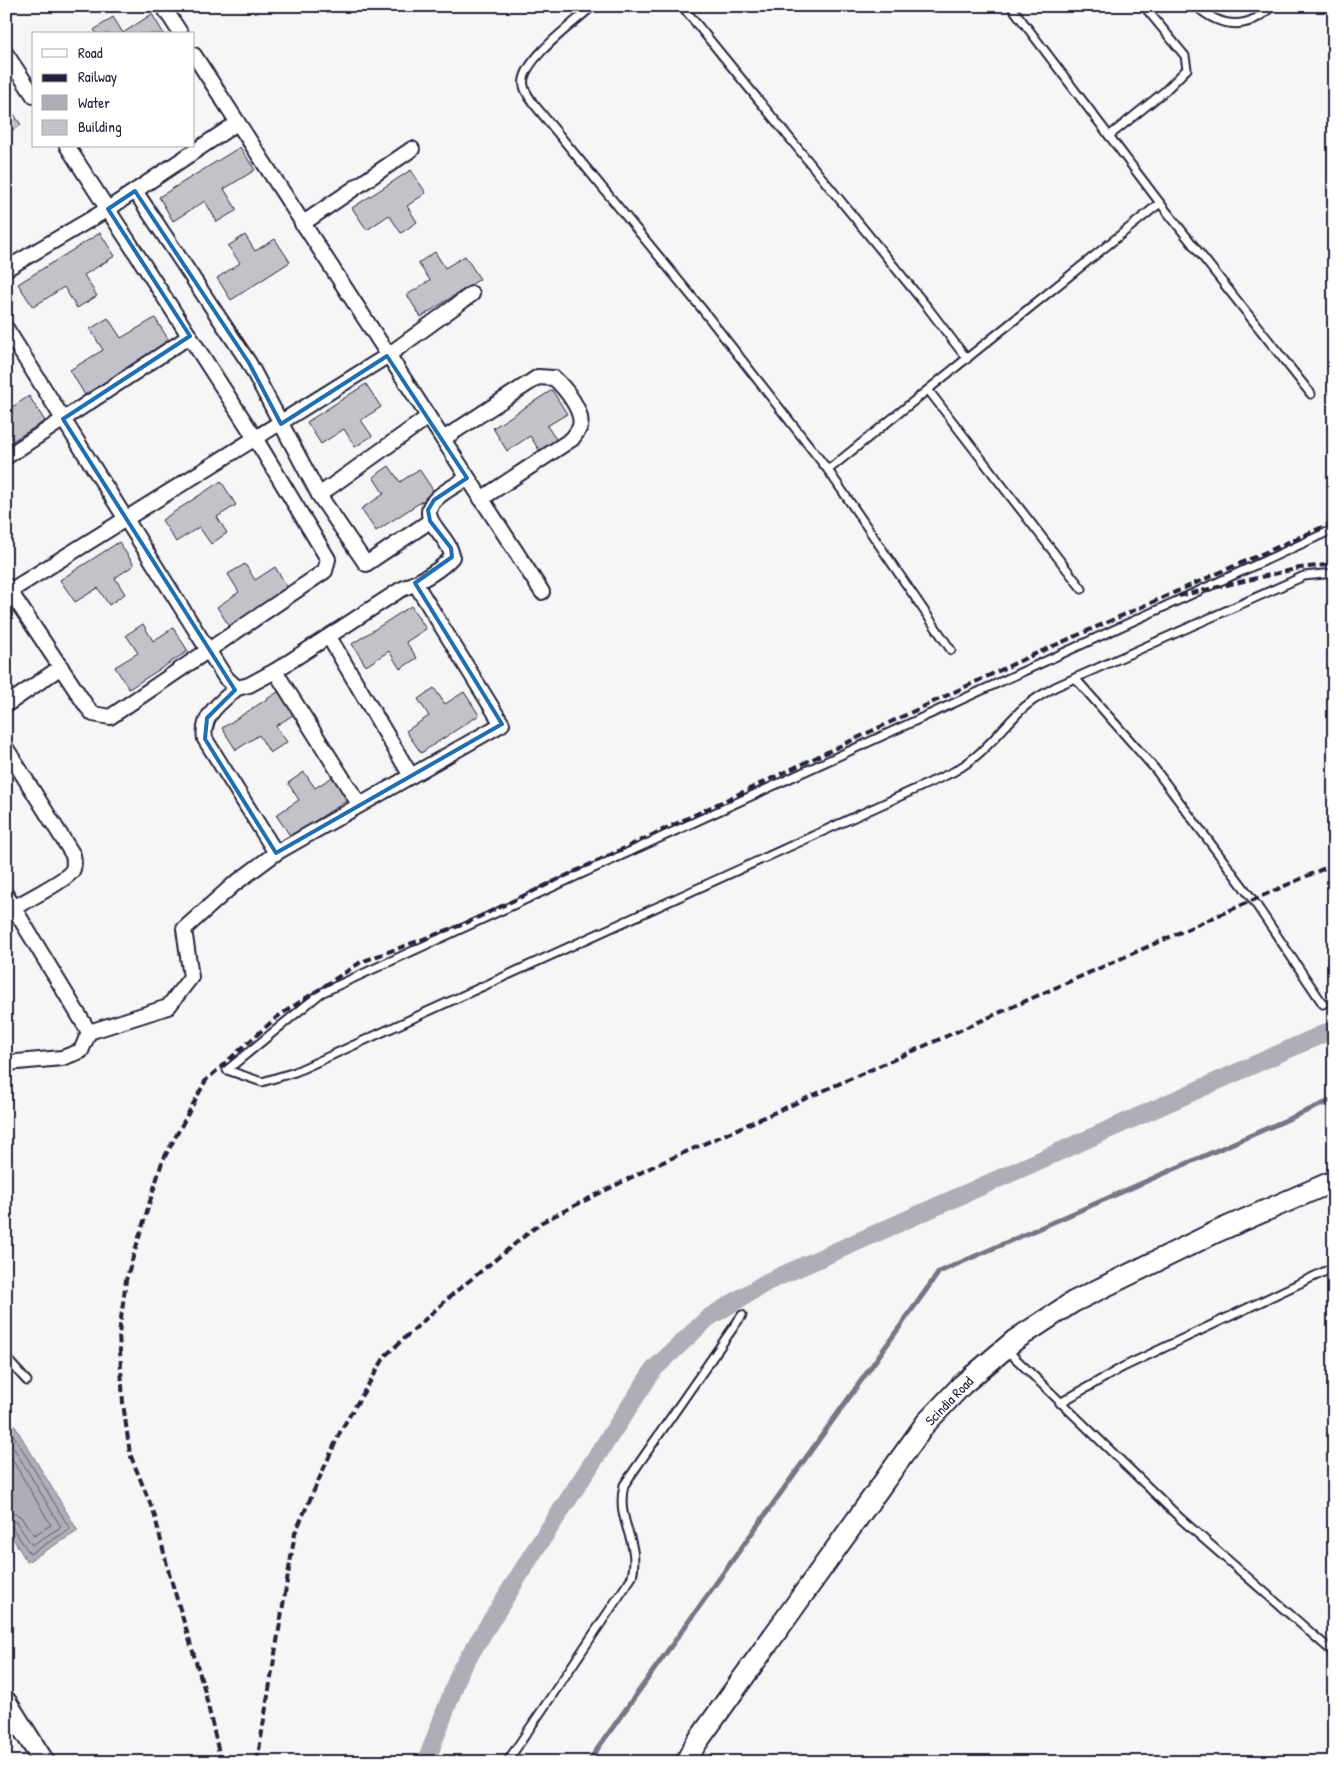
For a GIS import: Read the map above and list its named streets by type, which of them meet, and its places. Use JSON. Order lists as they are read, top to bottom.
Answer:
{
  "streets": {
    "main road": ["Scindia Road"]
  },
  "legend": [
    "Road",
    "Railway",
    "Water",
    "Building"
  ]
}
